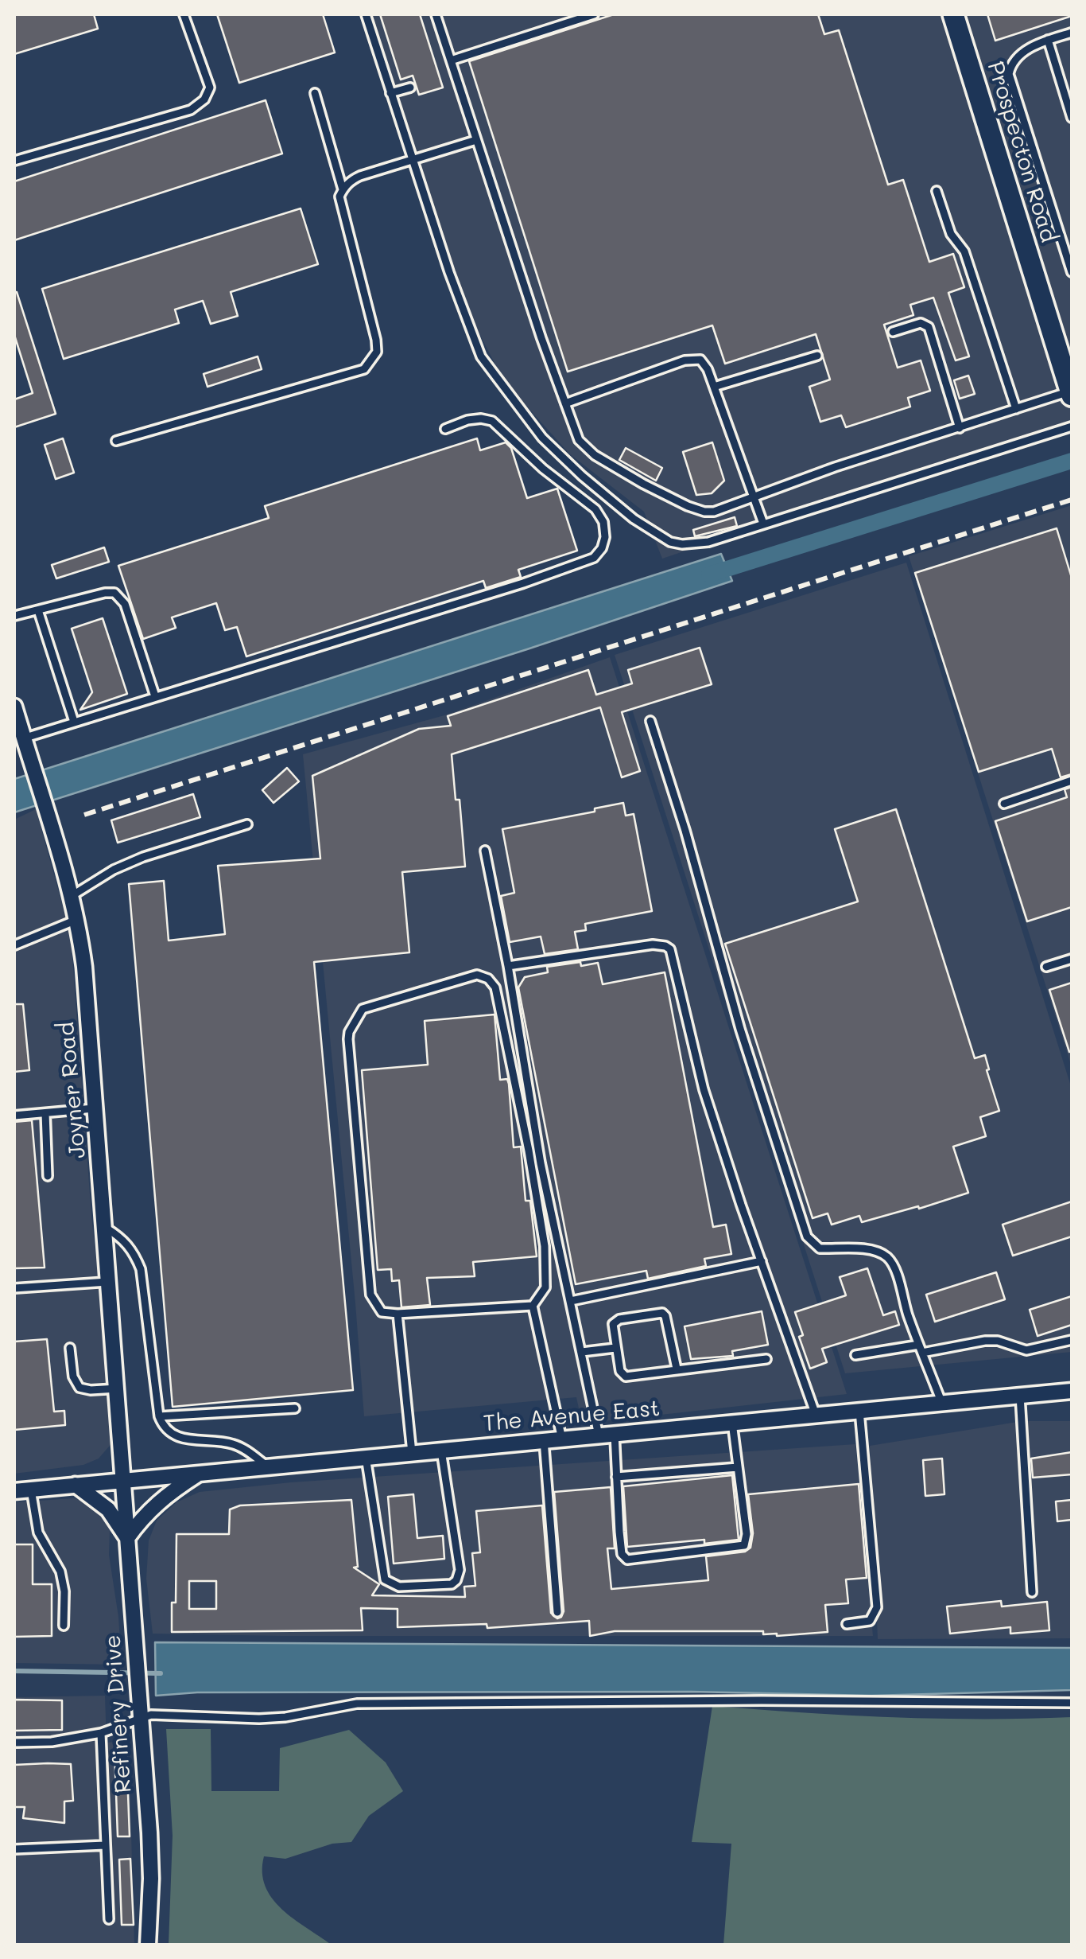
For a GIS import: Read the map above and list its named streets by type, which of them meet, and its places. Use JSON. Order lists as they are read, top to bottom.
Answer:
{
  "streets": {
    "main road": ["Prospecton Road"],
    "street": ["Joyner Road", "The Avenue East", "Refinery Drive"]
  },
  "crossings": [
    ["Joyner Road", "The Avenue East"],
    ["Joyner Road", "Refinery Drive"],
    ["The Avenue East", "Refinery Drive"]
  ]
}
